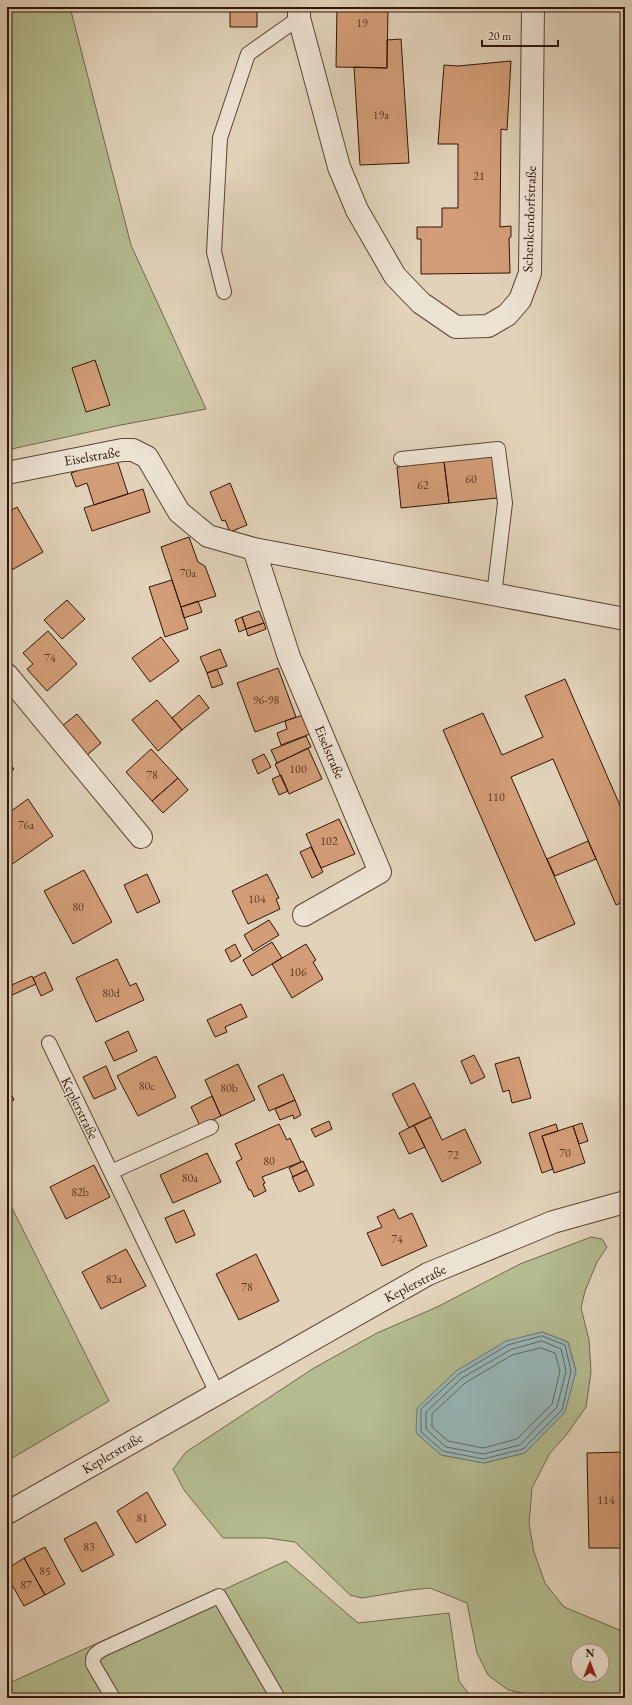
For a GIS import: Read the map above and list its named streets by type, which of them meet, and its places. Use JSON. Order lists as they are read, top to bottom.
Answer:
{
  "streets": {
    "street": ["Schenkendorfstraße", "Eiselstraße", "Keplerstraße"]
  },
  "house_numbers": [
    "19",
    "19a",
    "21",
    "60",
    "62",
    "70a",
    "74",
    "96-98",
    "100",
    "78",
    "110",
    "76a",
    "102",
    "104",
    "80",
    "106",
    "80d",
    "80c",
    "80b",
    "70",
    "72",
    "80",
    "80a",
    "82b",
    "74",
    "82a",
    "78",
    "114",
    "81",
    "83",
    "85",
    "87"
  ],
  "scale_bar": "20 m",
  "north": "top"
}
